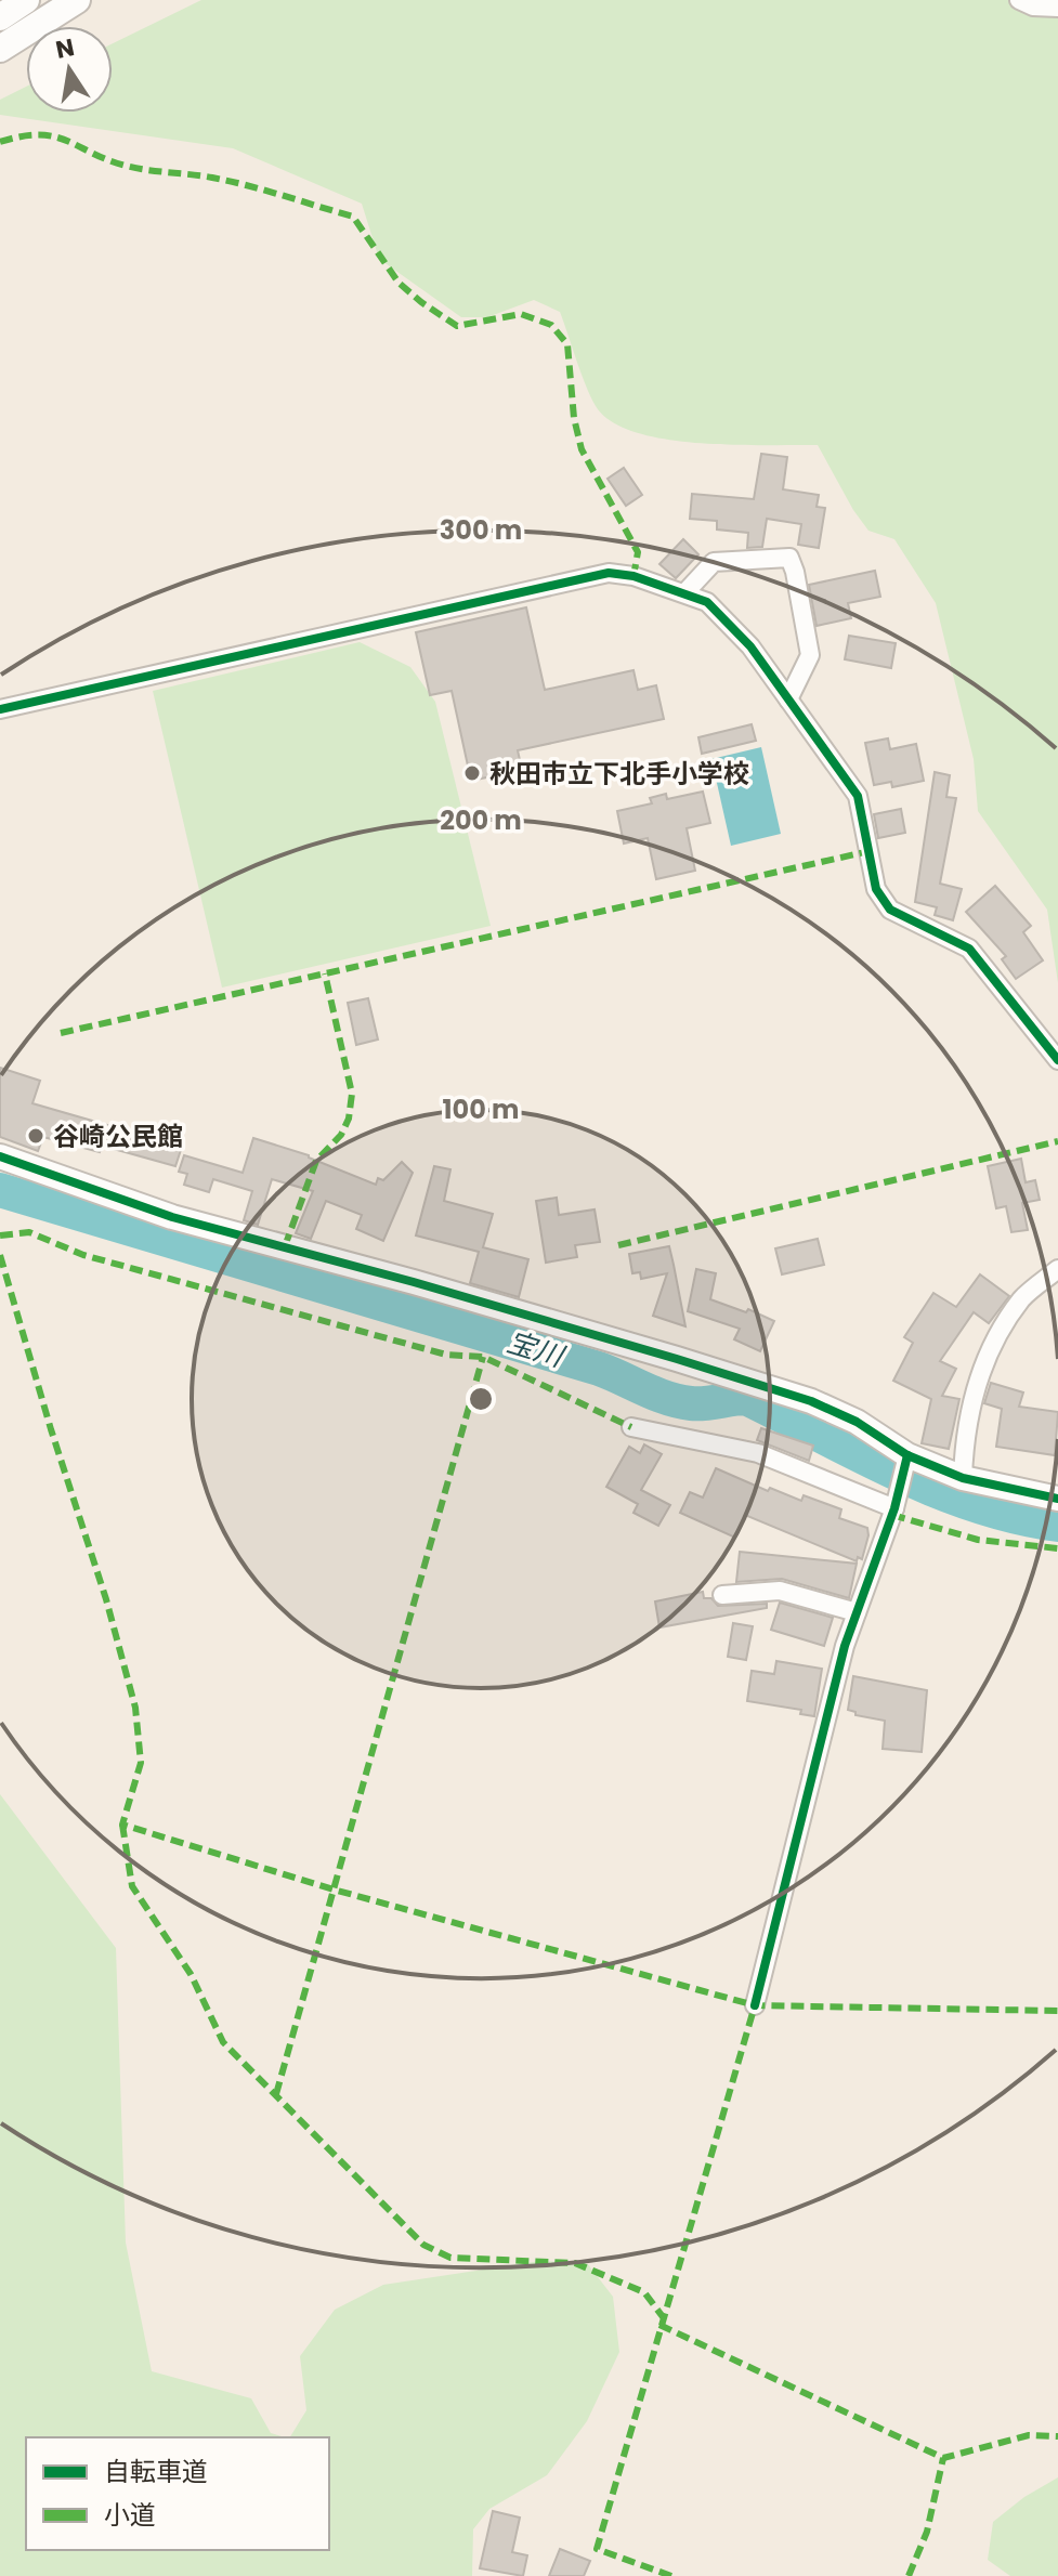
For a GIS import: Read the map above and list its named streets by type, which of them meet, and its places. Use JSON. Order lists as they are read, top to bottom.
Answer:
{
  "water": ["宝川"],
  "places": ["秋田市立下北手小学校", "谷崎公民館"],
  "legend": ["自転車道", "小道"],
  "north": "top",
  "rings": ["300 m", "200 m", "100 m"]
}
